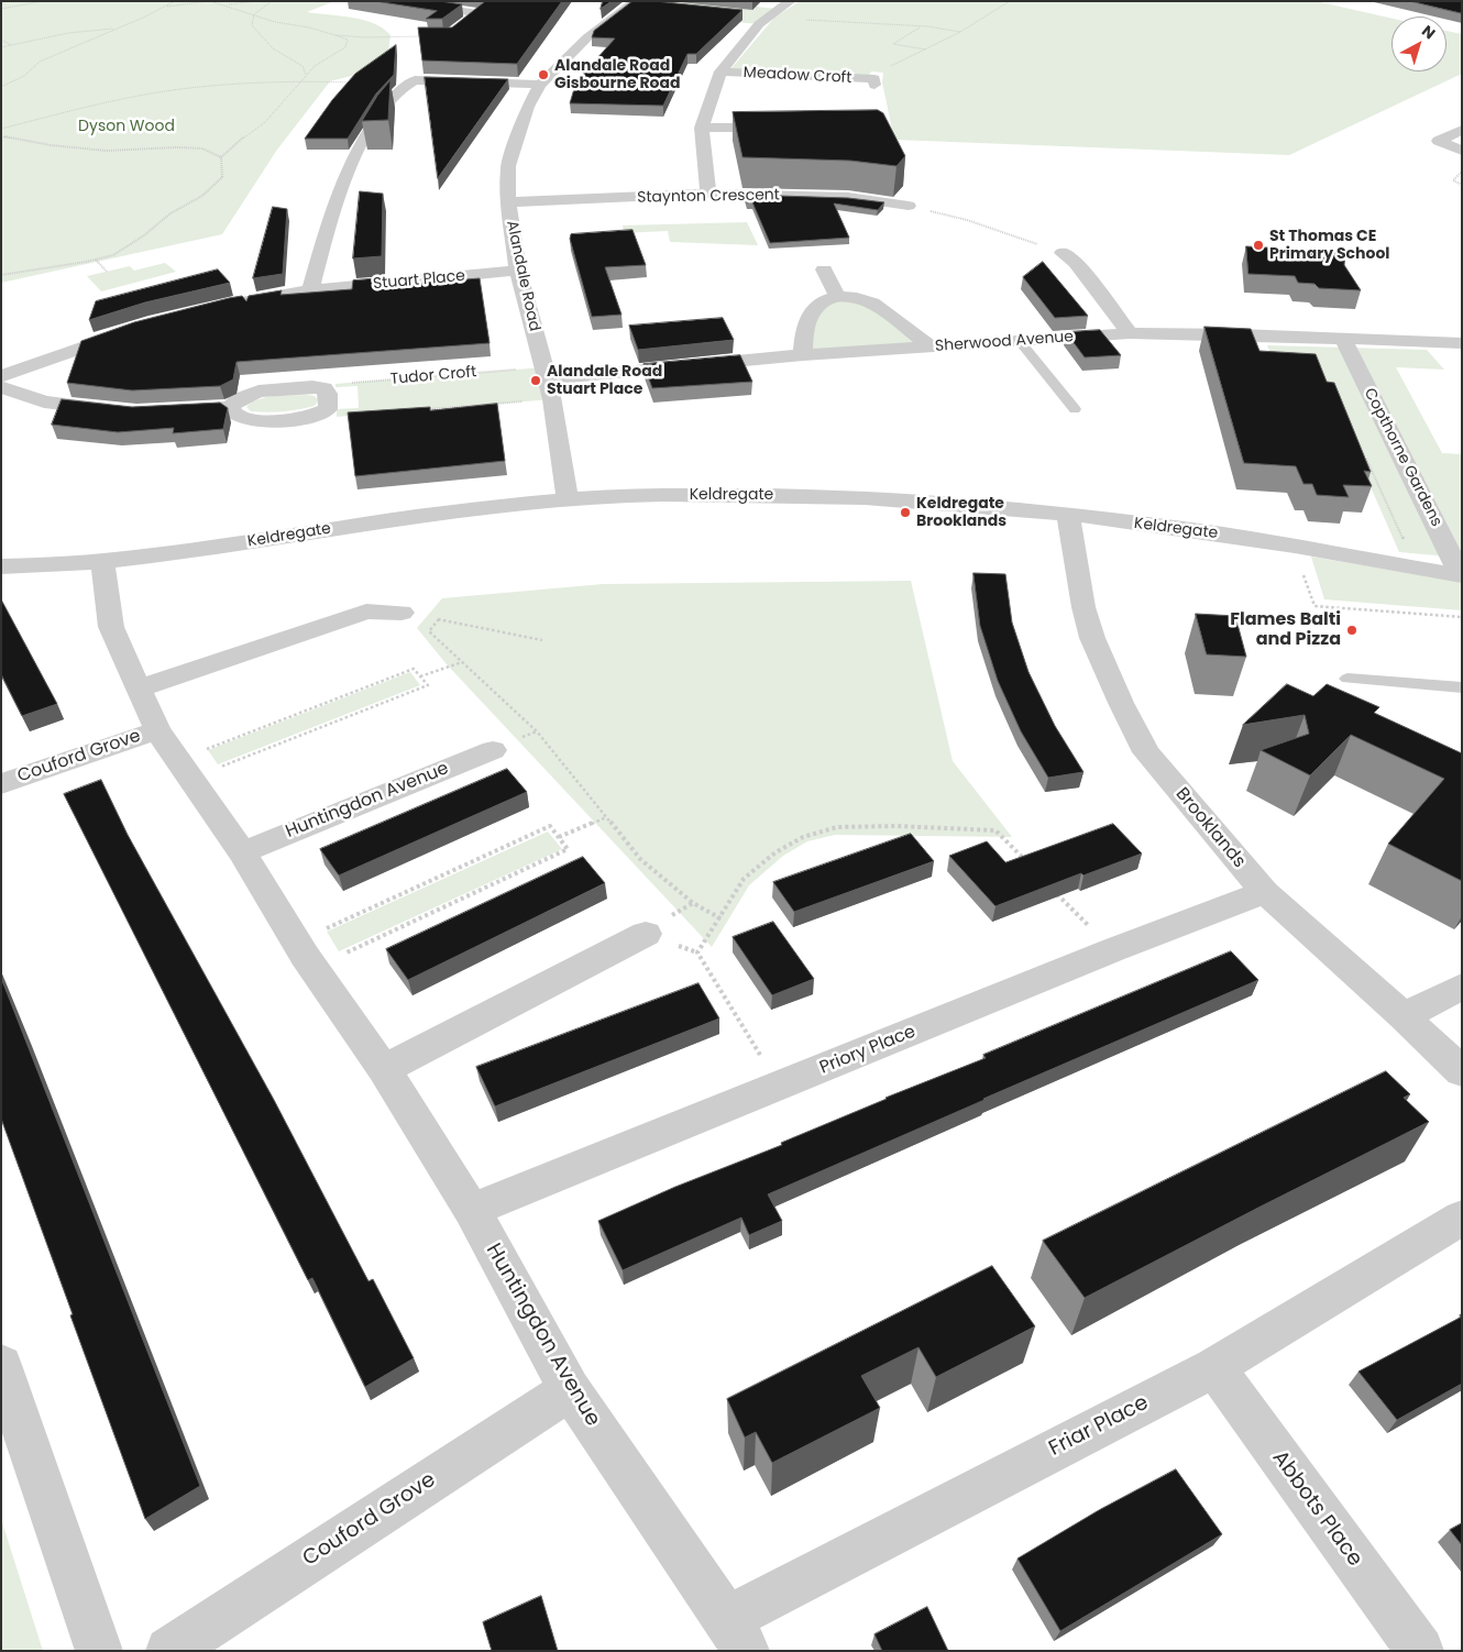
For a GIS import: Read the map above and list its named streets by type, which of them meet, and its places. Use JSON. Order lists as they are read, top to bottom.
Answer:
{
  "streets": {
    "street": [
      "Meadow Croft",
      "Staynton Crescent",
      "Alandale Road",
      "Stuart Place",
      "Sherwood Avenue",
      "Copthorne Gardens",
      "Keldregate",
      "Couford Grove",
      "Huntingdon Avenue",
      "Brooklands",
      "Priory Place",
      "Friar Place",
      "Abbots Place"
    ],
    "path": ["Tudor Croft"]
  },
  "crossings": [
    ["Staynton Crescent", "Alandale Road"],
    ["Alandale Road", "Stuart Place"],
    ["Alandale Road", "Sherwood Avenue"],
    ["Alandale Road", "Tudor Croft"],
    ["Alandale Road", "Keldregate"],
    ["Sherwood Avenue", "Tudor Croft"],
    ["Sherwood Avenue", "Copthorne Gardens"],
    ["Copthorne Gardens", "Keldregate"],
    ["Keldregate", "Huntingdon Avenue"],
    ["Keldregate", "Brooklands"],
    ["Couford Grove", "Huntingdon Avenue"],
    ["Huntingdon Avenue", "Priory Place"],
    ["Huntingdon Avenue", "Friar Place"],
    ["Brooklands", "Priory Place"],
    ["Friar Place", "Abbots Place"]
  ],
  "parks": ["Dyson Wood"],
  "places": [
    "Alandale Road Gisbourne Road",
    "St Thomas CE Primary School",
    "Alandale Road Stuart Place",
    "Keldregate Brooklands",
    "Flames Balti and Pizza"
  ],
  "north": "top right"
}
